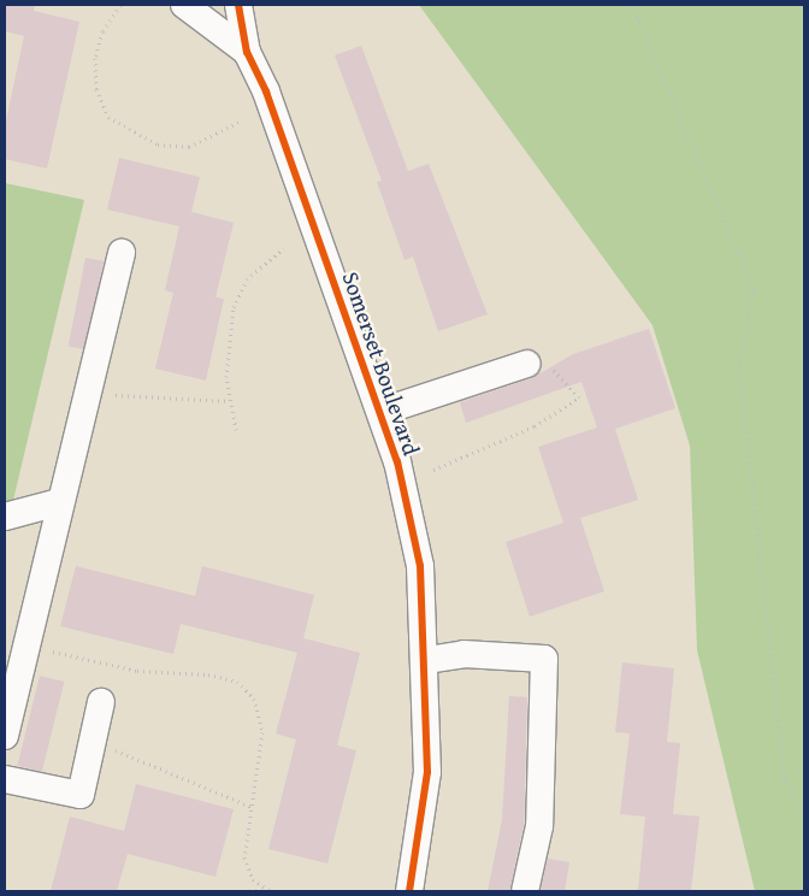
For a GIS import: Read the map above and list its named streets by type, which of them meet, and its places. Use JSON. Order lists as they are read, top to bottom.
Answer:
{
  "streets": {
    "street": ["Somerset Boulevard"]
  }
}
